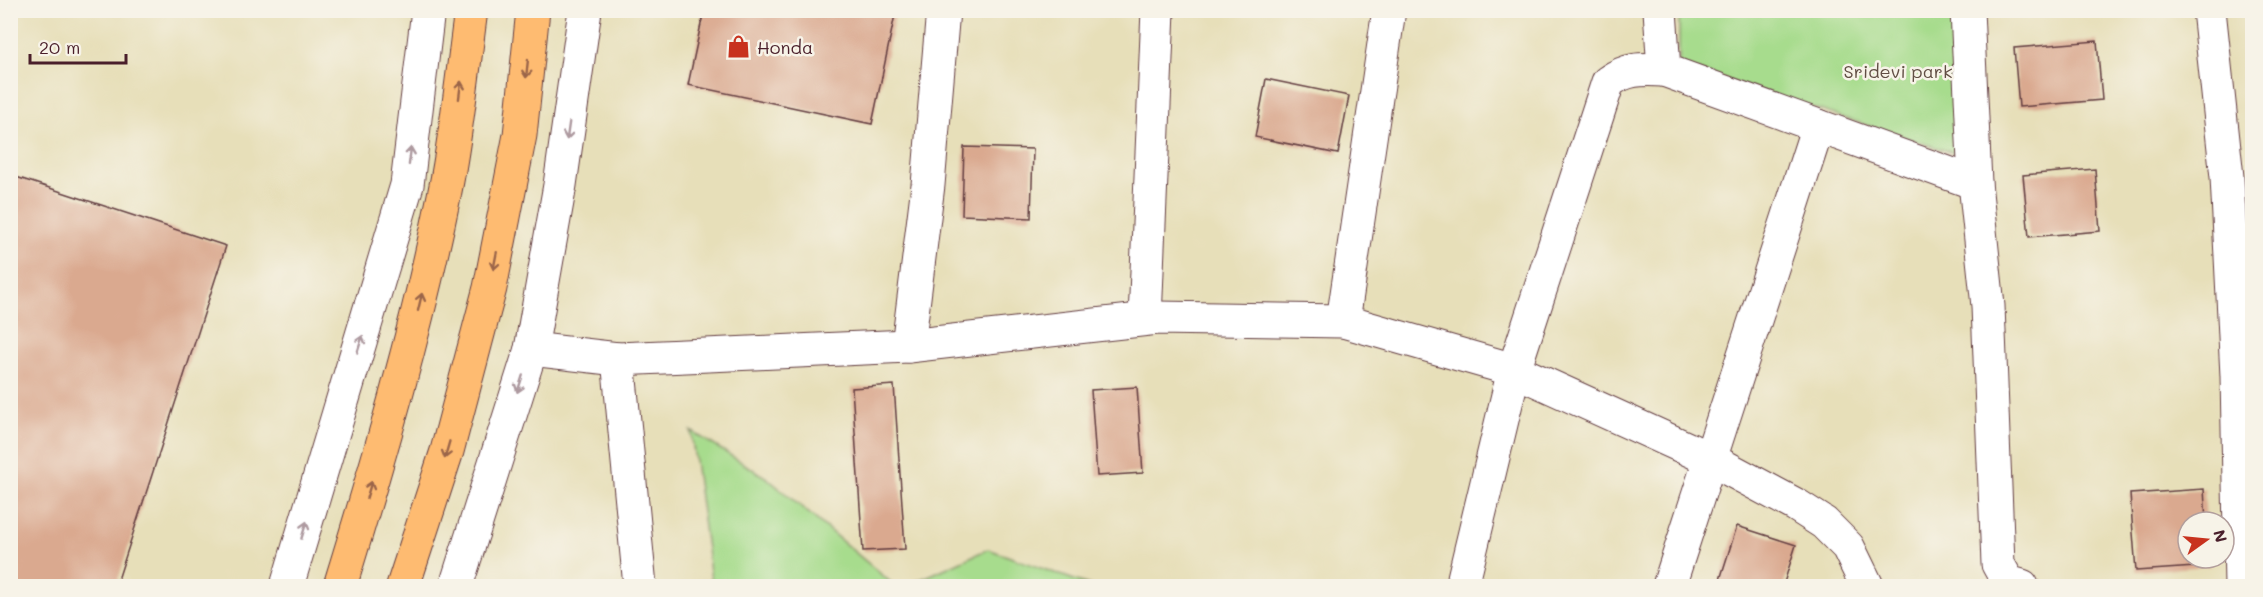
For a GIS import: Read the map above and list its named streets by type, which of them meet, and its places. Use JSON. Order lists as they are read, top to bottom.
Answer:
{
  "parks": ["Sridevi park"],
  "places": {
    "shop": ["Honda"]
  },
  "scale_bar": "20 m",
  "north": "right"
}
